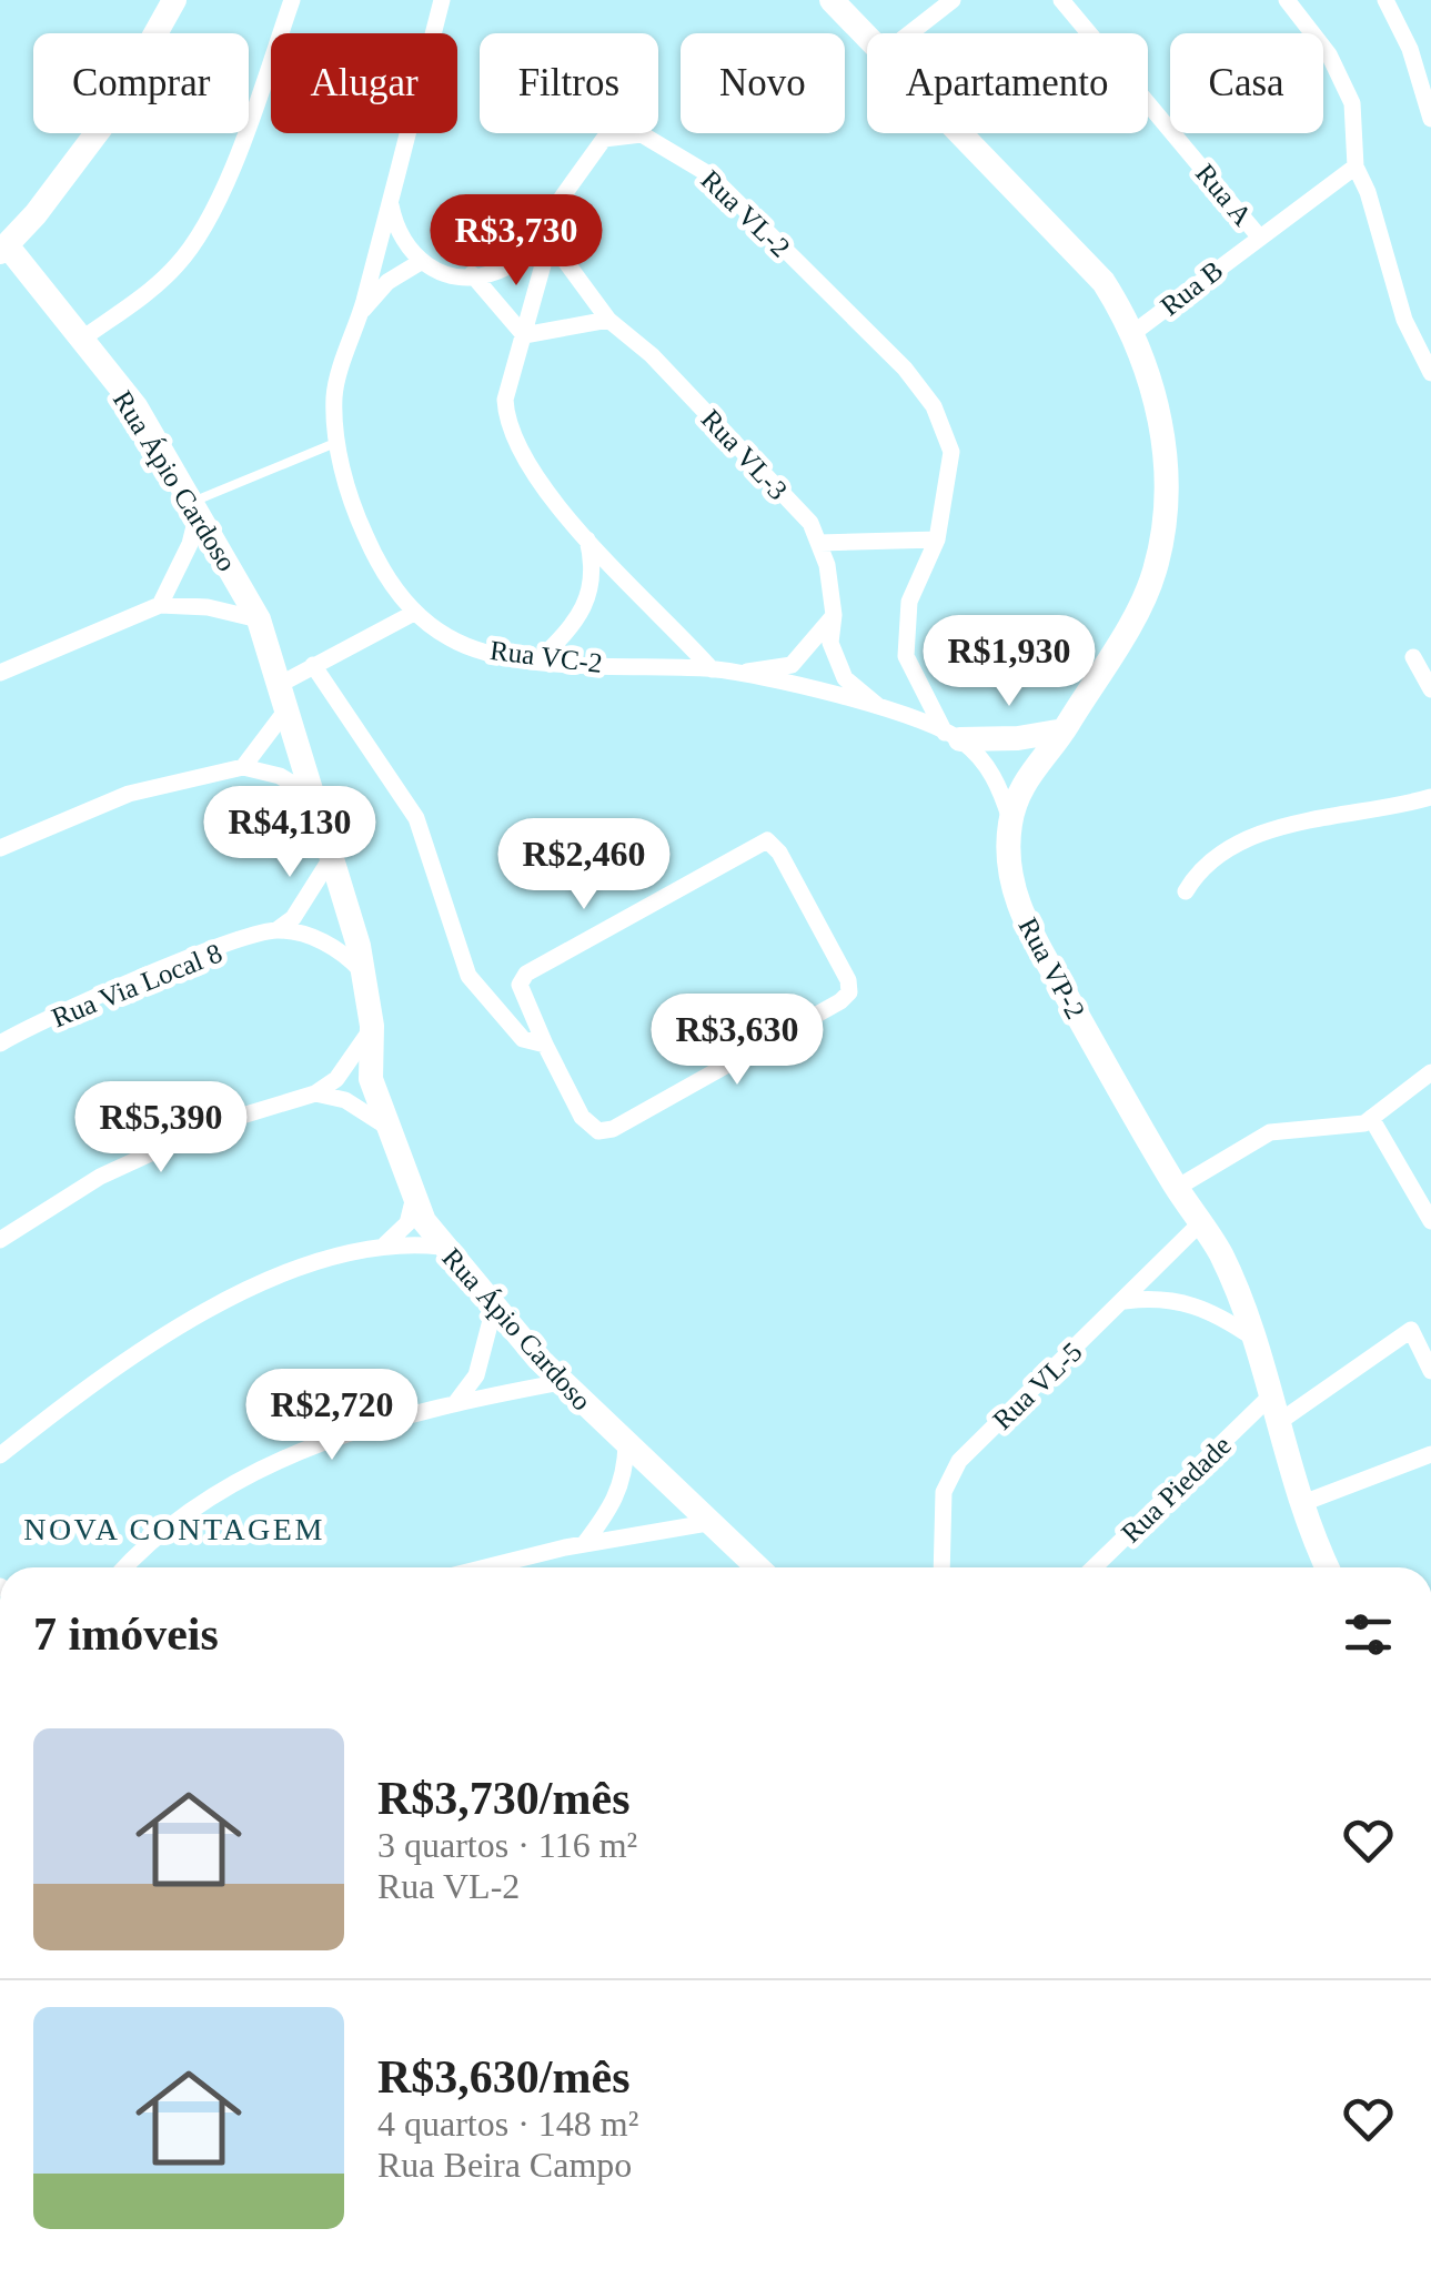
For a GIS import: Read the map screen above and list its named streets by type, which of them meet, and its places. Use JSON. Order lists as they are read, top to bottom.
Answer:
{
  "streets": {
    "street": [
      "Rua A",
      "Rua VL-2",
      "Rua B",
      "Rua VL-3",
      "Rua Ápio Cardoso",
      "Rua VC-2",
      "Rua VP-2",
      "Rua Via Local 8",
      "Rua VL-5",
      "Rua Piedade"
    ]
  },
  "crossings": [
    ["Rua A", "Rua B"],
    ["Rua VL-2", "Rua VL-3"],
    ["Rua VL-2", "Rua VC-2"],
    ["Rua B", "Rua VP-2"],
    ["Rua VL-3", "Rua VC-2"],
    ["Rua VC-2", "Rua VP-2"],
    ["Rua VP-2", "Rua VL-5"],
    ["Rua VP-2", "Rua Piedade"]
  ],
  "districts": ["NOVA CONTAGEM"],
  "page": {
    "chip": [
      "Comprar",
      "Alugar",
      "Filtros",
      "Novo",
      "Apartamento",
      "Casa"
    ],
    "price": [
      "R$3,730",
      "R$1,930",
      "R$4,130",
      "R$2,460",
      "R$3,630",
      "R$5,390",
      "R$2,720"
    ],
    "heading": "7 imóveis",
    "list": [
      {
        "name": "R$3,730/mês",
        "note": "3 quartos · 116 m² · Rua VL-2"
      },
      {
        "name": "R$3,630/mês",
        "note": "4 quartos · 148 m² · Rua Beira Campo"
      }
    ]
  }
}
